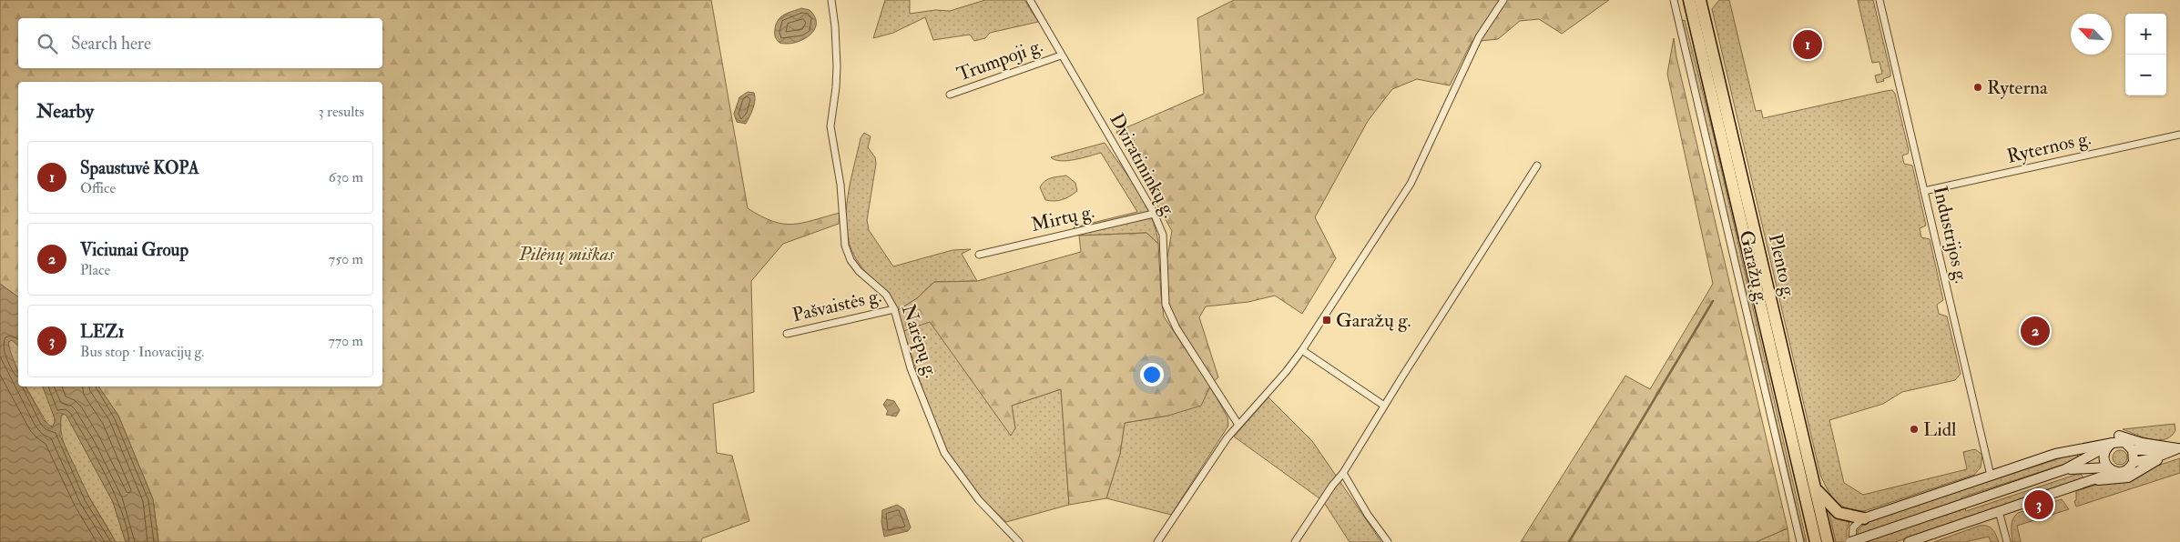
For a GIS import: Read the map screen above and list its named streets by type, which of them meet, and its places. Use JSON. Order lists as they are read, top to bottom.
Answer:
{
  "streets": {
    "highway": ["Plento g."],
    "street": [
      "Trumpoji g.",
      "Ryternos g.",
      "Dviratininkų g.",
      "Mirtų g.",
      "Industrijos g.",
      "Garažų g.",
      "Pašvaistės g.",
      "Narėpų g."
    ]
  },
  "crossings": [
    ["Trumpoji g.", "Dviratininkų g."],
    ["Ryternos g.", "Industrijos g."],
    ["Dviratininkų g.", "Mirtų g."],
    ["Pašvaistės g.", "Narėpų g."]
  ],
  "parks": ["Pilėnų miškas"],
  "places": {
    "other": ["Ryterna", "Lidl"],
    "transit": ["Garažų g."]
  },
  "north": "top left",
  "page": {
    "map_buttons": ["+", "−"],
    "search": "Search here",
    "pins": ["1", "2", "3"],
    "heading": ["Nearby", "3 results"],
    "list": [
      {
        "mark": "1",
        "name": "Spaustuvė KOPA",
        "note": "Office",
        "value": "630 m"
      },
      {
        "mark": "2",
        "name": "Viciunai Group",
        "note": "Place",
        "value": "750 m"
      },
      {
        "mark": "3",
        "name": "LEZ1",
        "note": "Bus stop · Inovacijų g.",
        "value": "770 m"
      }
    ]
  }
}
